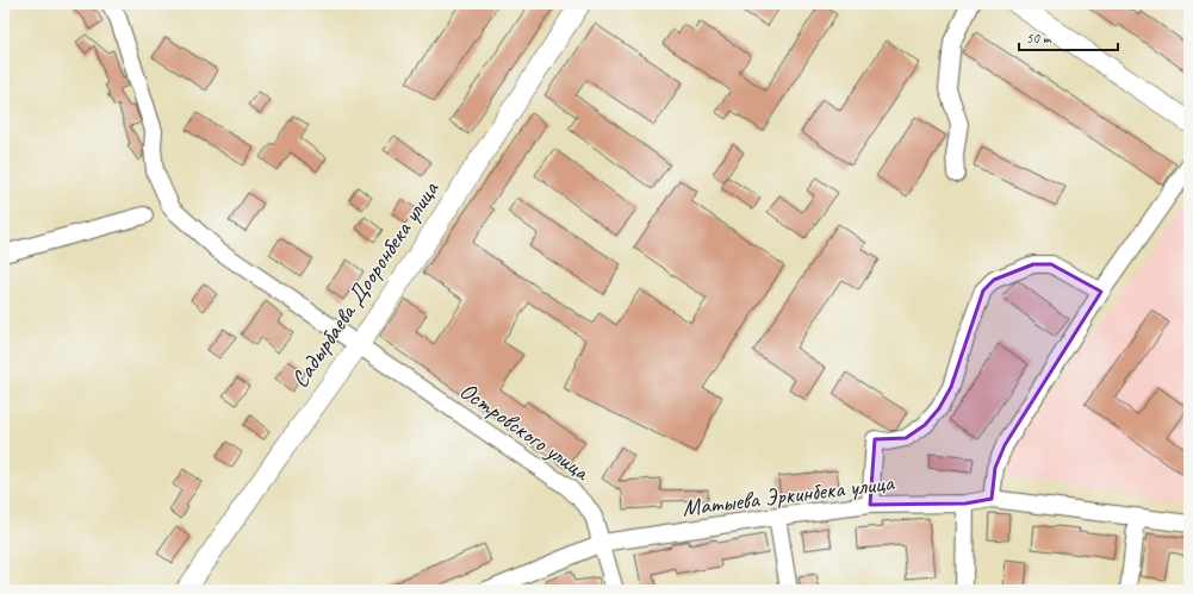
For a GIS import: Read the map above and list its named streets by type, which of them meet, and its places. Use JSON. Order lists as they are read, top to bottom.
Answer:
{
  "streets": {
    "main road": ["Садырбаева Дооронбека улица"],
    "street": ["Островского улица", "Матыева Эркинбека улица"]
  },
  "crossings": [
    ["Садырбаева Дооронбека улица", "Островского улица"],
    ["Островского улица", "Матыева Эркинбека улица"]
  ],
  "scale_bar": "50 m"
}
